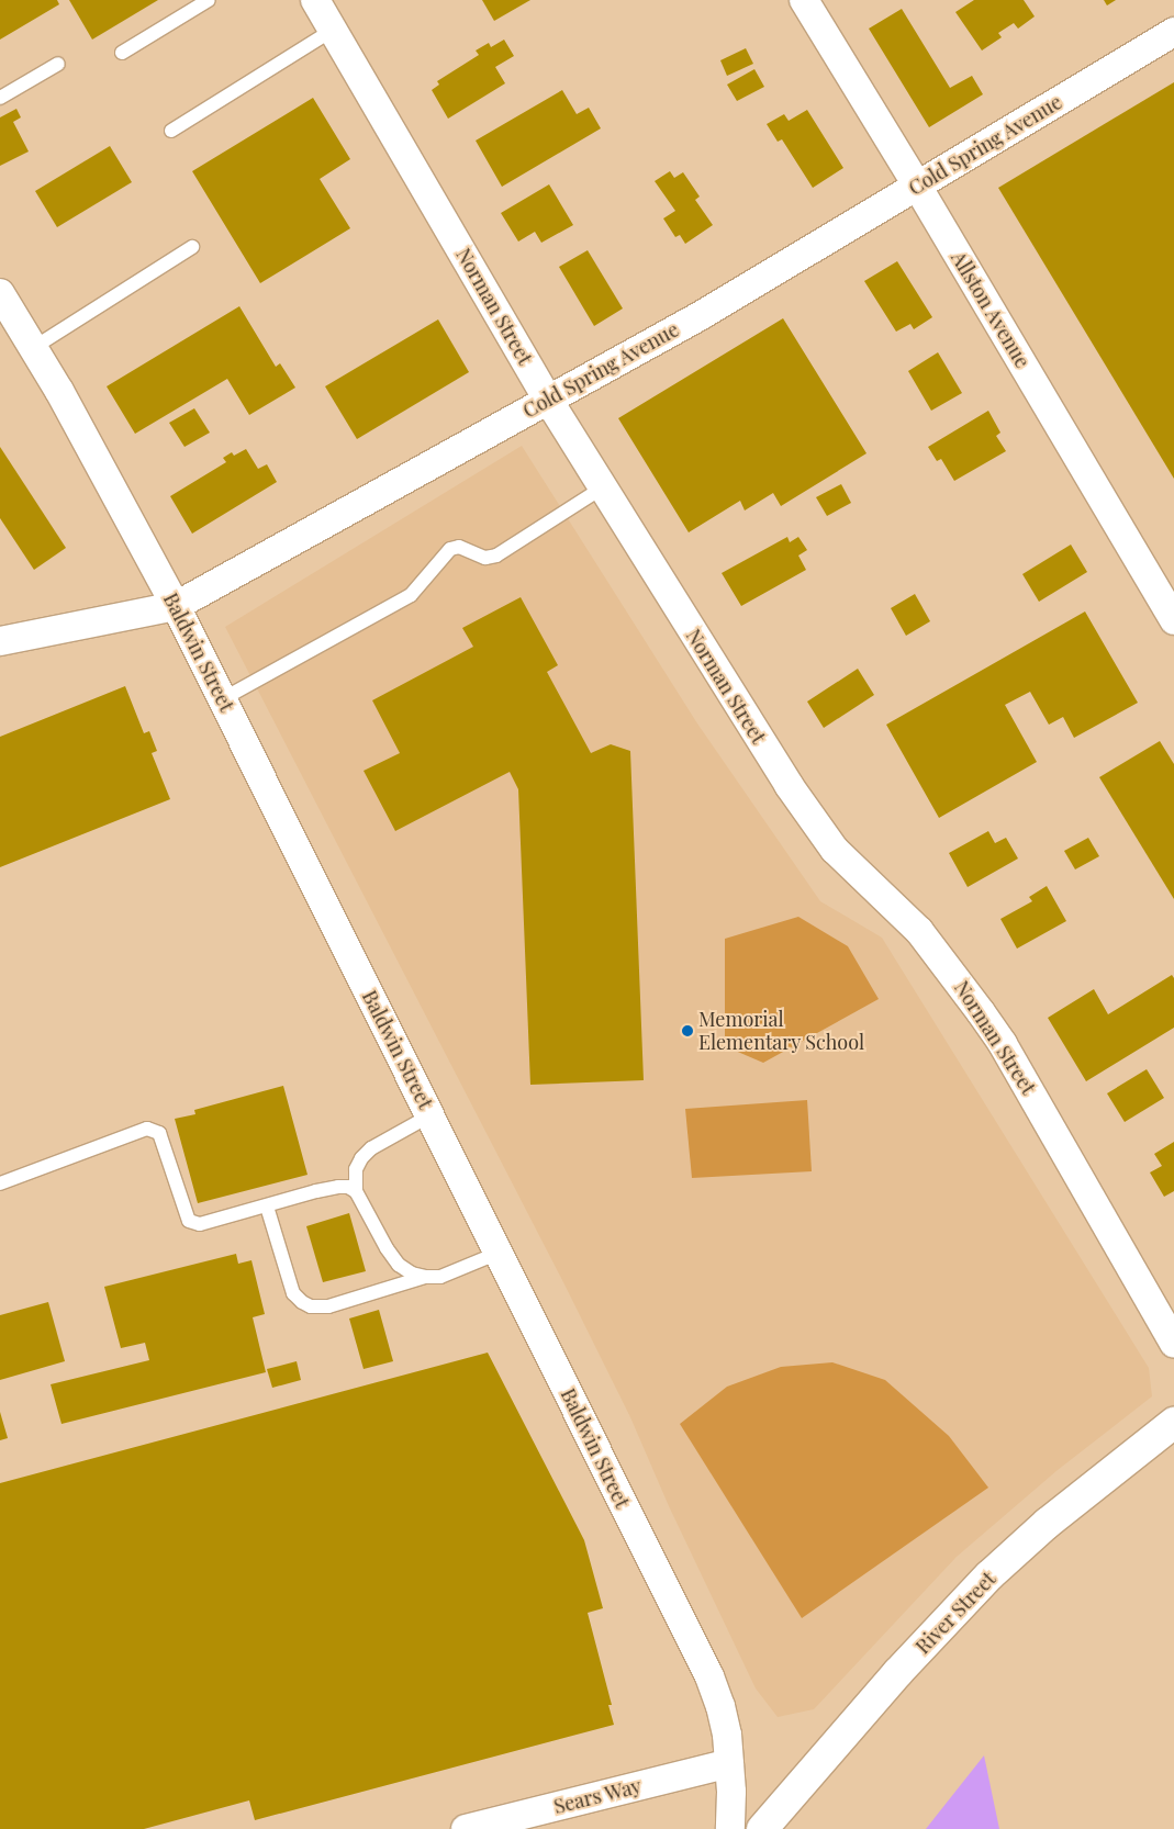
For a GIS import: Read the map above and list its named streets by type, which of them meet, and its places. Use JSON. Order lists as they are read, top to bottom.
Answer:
{
  "streets": {
    "main road": ["River Street"],
    "street": [
      "Cold Spring Avenue",
      "Norman Street",
      "Allston Avenue",
      "Baldwin Street",
      "Sears Way"
    ]
  },
  "crossings": [
    ["Cold Spring Avenue", "Norman Street"],
    ["Cold Spring Avenue", "Allston Avenue"],
    ["Cold Spring Avenue", "Baldwin Street"],
    ["Baldwin Street", "Sears Way"]
  ],
  "places": ["Memorial Elementary School"]
}
